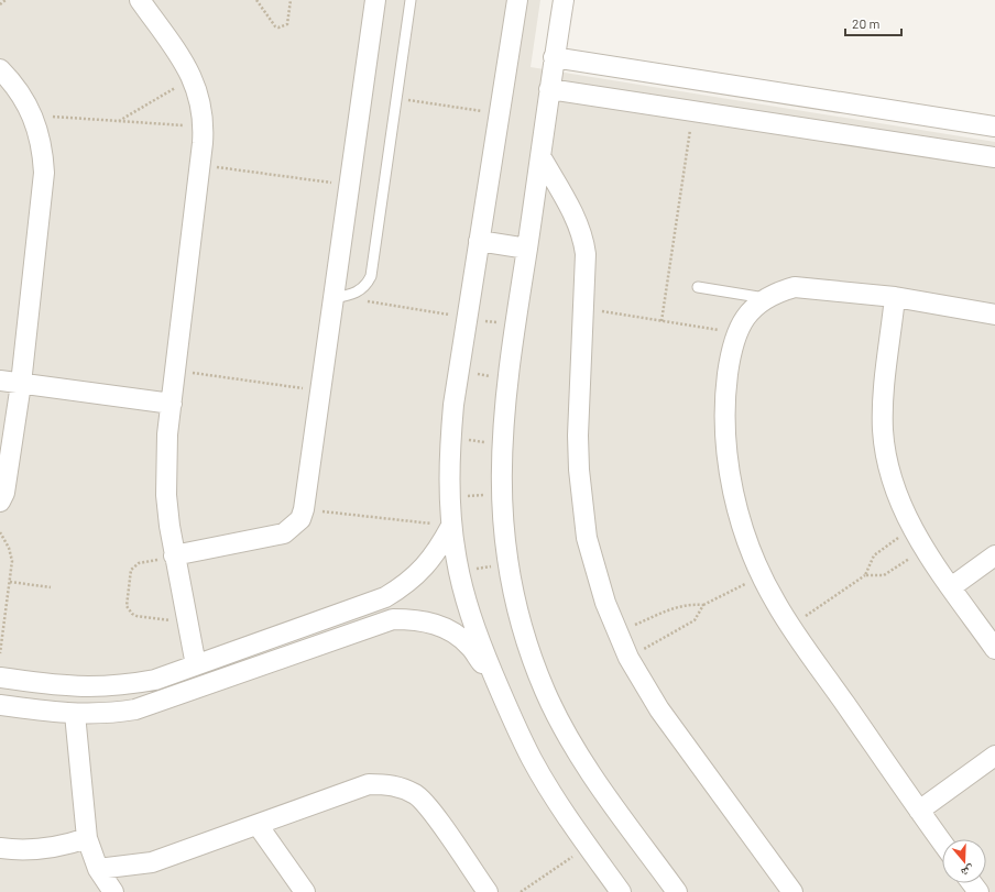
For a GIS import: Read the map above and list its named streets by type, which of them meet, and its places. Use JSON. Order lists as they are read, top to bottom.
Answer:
{
  "scale_bar": "20 m",
  "north": "bottom"
}
